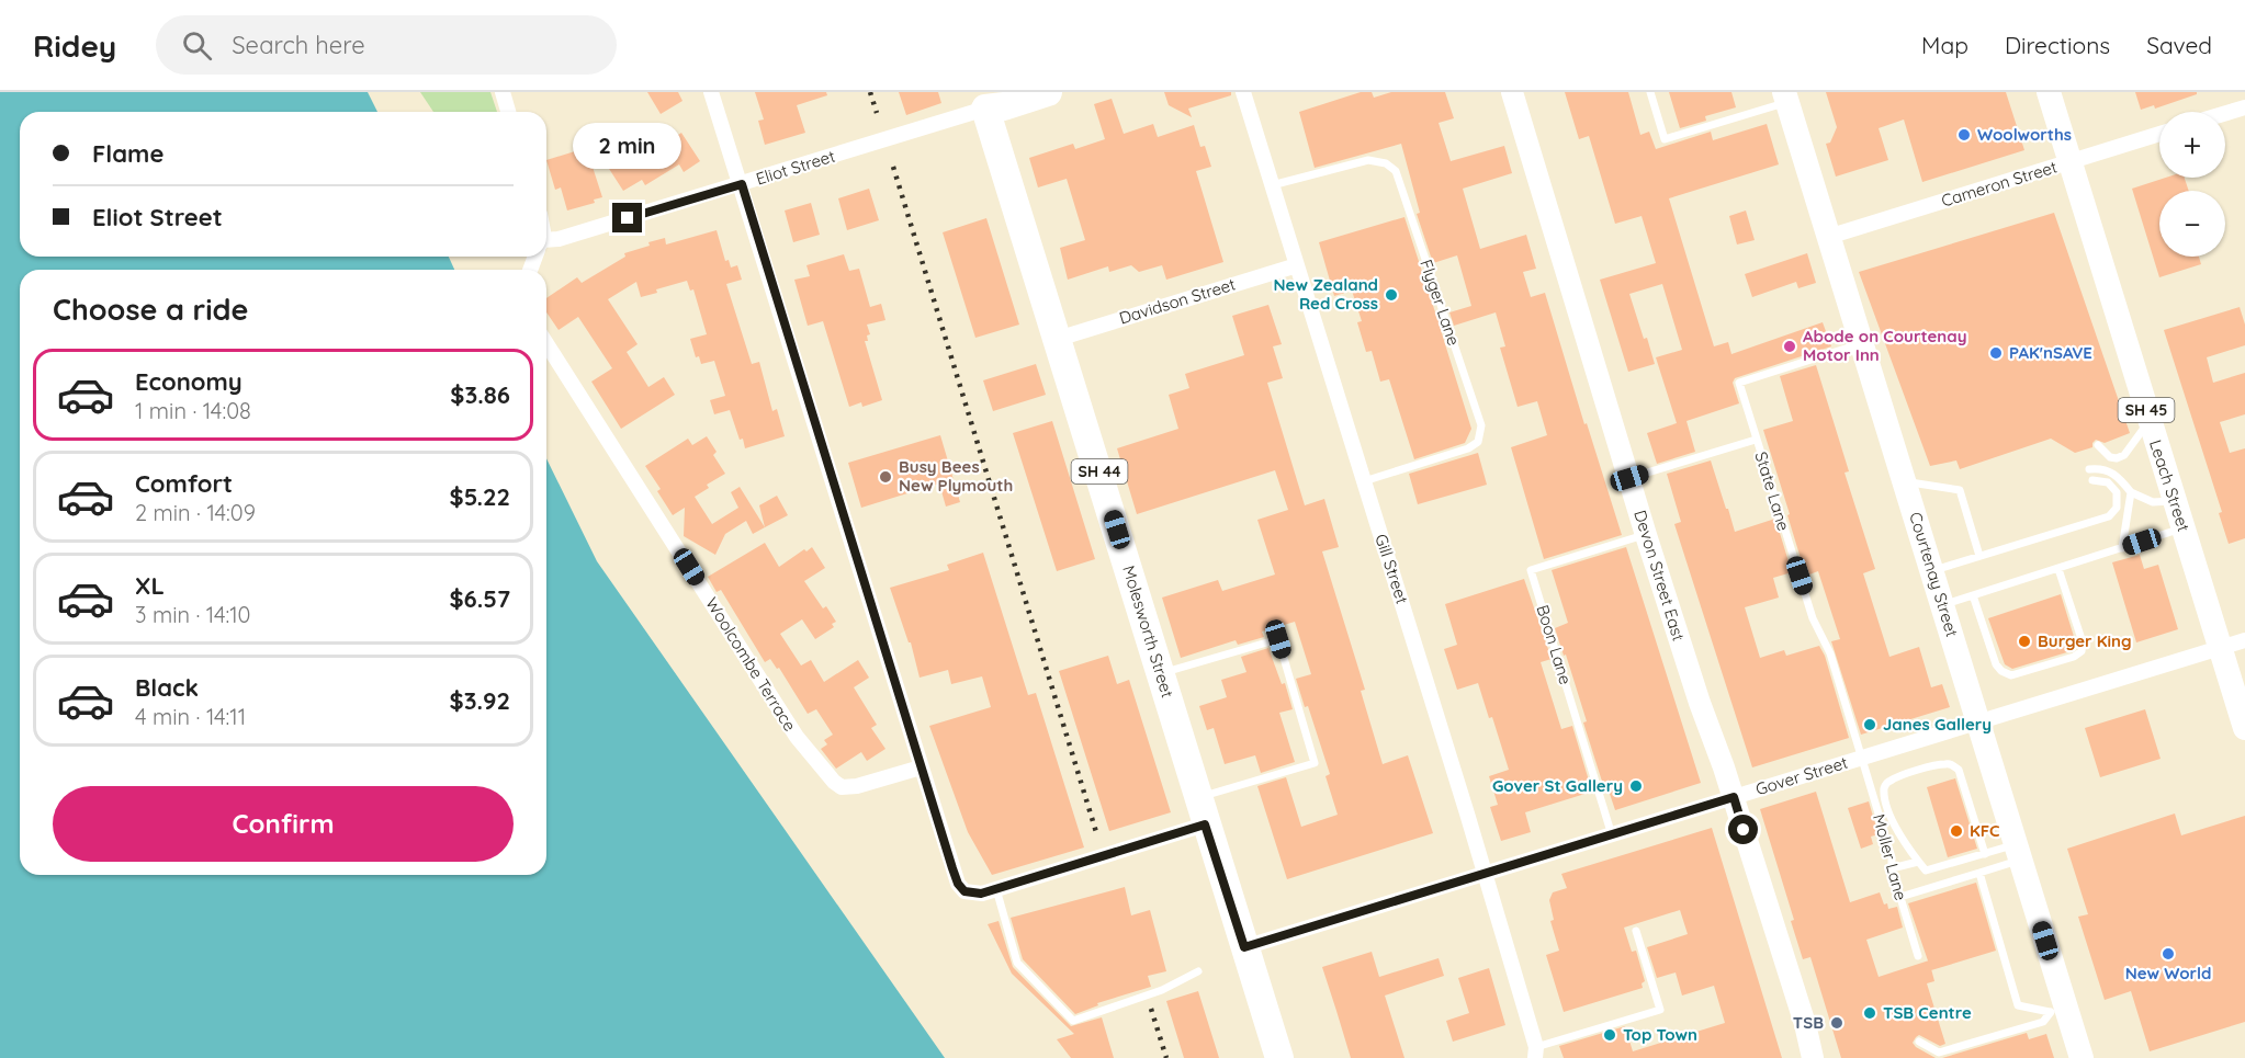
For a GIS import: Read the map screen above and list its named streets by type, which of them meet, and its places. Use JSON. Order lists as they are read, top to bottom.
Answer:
{
  "streets": {
    "highway": ["Eliot Street", "SH 44", "Molesworth Street"],
    "main road": ["SH 45", "Leach Street", "Courtenay Street"],
    "street": [
      "Cameron Street",
      "Davidson Street",
      "Gill Street",
      "Devon Street East",
      "Woolcombe Terrace",
      "Gover Street"
    ],
    "lane": [
      "Flyger Lane",
      "State Lane",
      "Boon Lane",
      "Moller Lane"
    ]
  },
  "crossings": [
    ["Eliot Street", "Molesworth Street"],
    ["Cameron Street", "Leach Street"],
    ["Cameron Street", "Courtenay Street"],
    ["Davidson Street", "Gill Street"],
    ["Davidson Street", "Molesworth Street"],
    ["Flyger Lane", "Gill Street"],
    ["Leach Street", "Gover Street"],
    ["State Lane", "Courtenay Street"],
    ["State Lane", "Gover Street"],
    ["State Lane", "Moller Lane"],
    ["Gill Street", "Gover Street"],
    ["Courtenay Street", "Gover Street"],
    ["Devon Street East", "Boon Lane"],
    ["Devon Street East", "Gover Street"],
    ["Molesworth Street", "Gover Street"],
    ["Boon Lane", "Gover Street"],
    ["Gover Street", "Moller Lane"]
  ],
  "places": [
    "Woolworths",
    "New Zealand Red Cross",
    "Abode on Courtenay Motor Inn",
    "PAK'nSAVE",
    "Busy Bees New Plymouth",
    "Burger King",
    "Janes Gallery",
    "Gover St Gallery",
    "KFC",
    "New World",
    "TSB Centre",
    "TSB",
    "Top Town"
  ],
  "page": {
    "header": "Ridey",
    "search": "Search here",
    "nav": ["Map", "Directions", "Saved"],
    "map_buttons": ["+", "−"],
    "banner": ["Flame", "Eliot Street"],
    "bubble": "2 min",
    "heading": "Choose a ride",
    "list": [
      {
        "name": "Economy",
        "note": "1 min · 14:08",
        "value": "$3.86"
      },
      {
        "name": "Comfort",
        "note": "2 min · 14:09",
        "value": "$5.22"
      },
      {
        "name": "XL",
        "note": "3 min · 14:10",
        "value": "$6.57"
      },
      {
        "name": "Black",
        "note": "4 min · 14:11",
        "value": "$3.92"
      }
    ],
    "buttons": "Confirm"
  }
}
